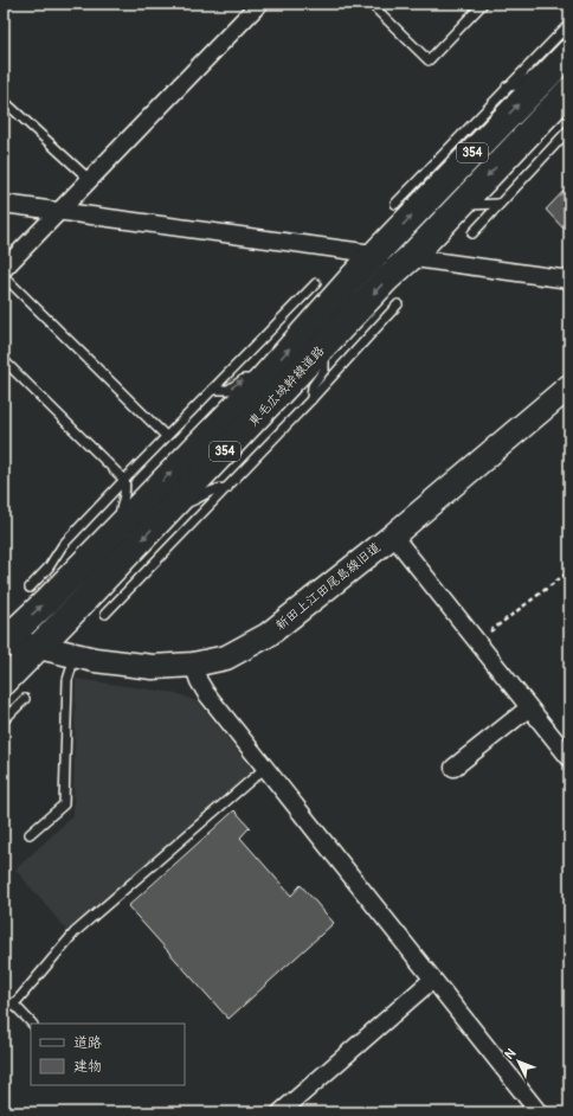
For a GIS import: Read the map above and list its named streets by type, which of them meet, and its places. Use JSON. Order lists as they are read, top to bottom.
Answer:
{
  "streets": {
    "highway": ["354", "東毛広域幹線道路"],
    "street": ["新田上江田尾島線旧道"]
  },
  "crossings": [
    ["東毛広域幹線道路", "新田上江田尾島線旧道"]
  ],
  "legend": ["道路", "建物"],
  "north": "top left"
}
